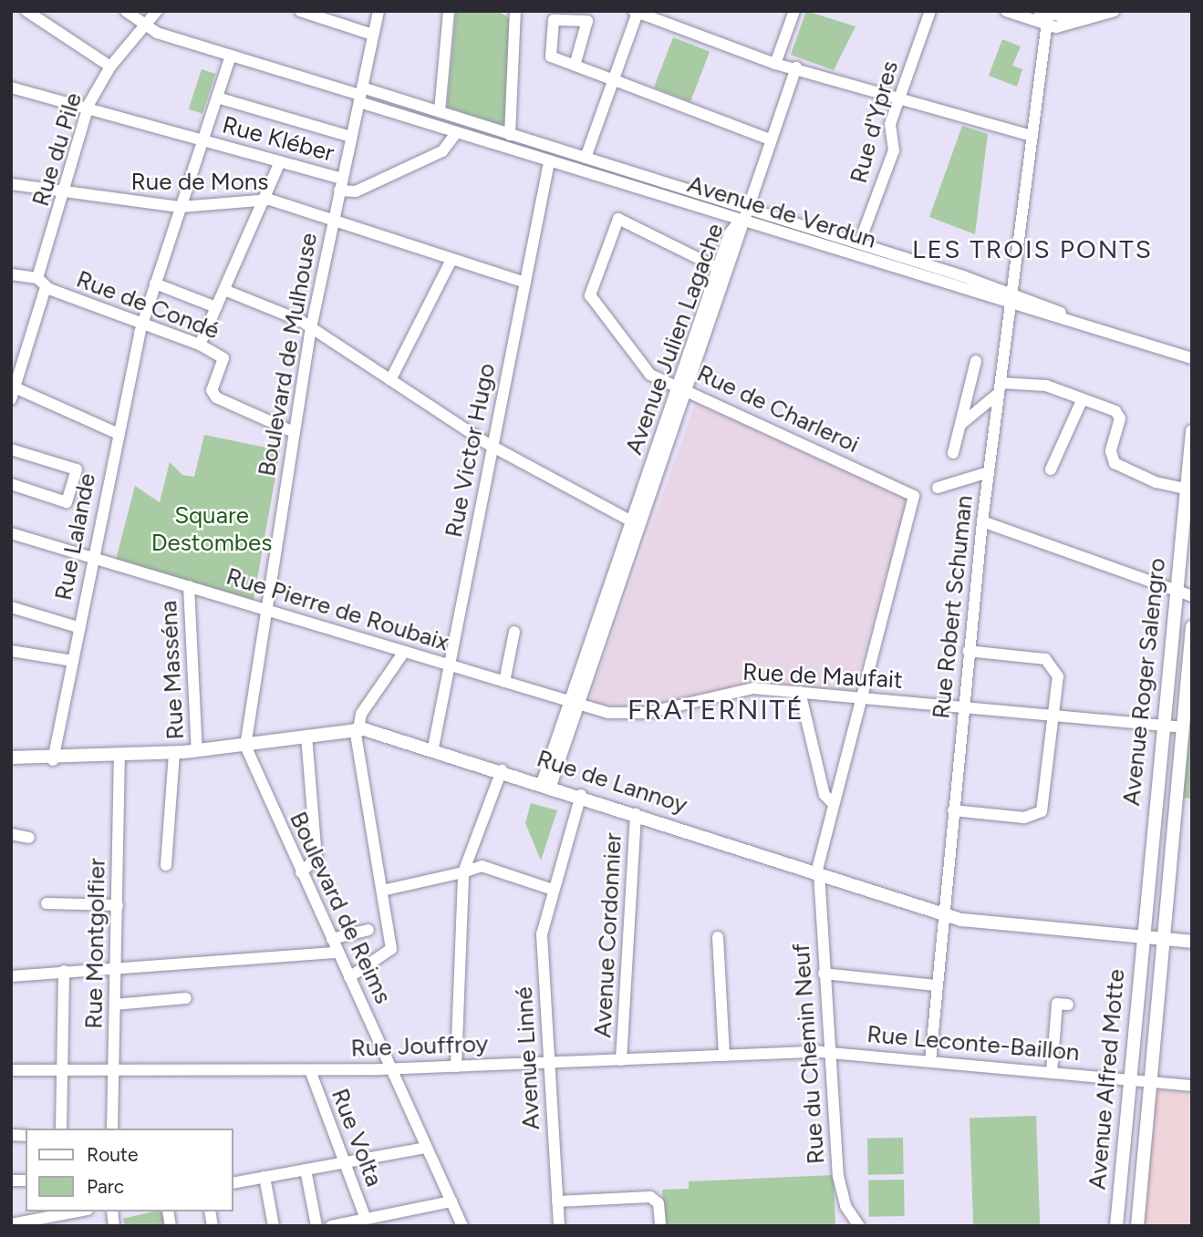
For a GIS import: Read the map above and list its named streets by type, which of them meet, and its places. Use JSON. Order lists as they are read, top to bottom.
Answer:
{
  "streets": {
    "main road": ["Avenue Roger Salengro", "Rue de Lannoy", "Avenue Alfred Motte"],
    "street": [
      "Rue d'Ypres",
      "Rue Kléber",
      "Rue du Pile",
      "Rue de Mons",
      "Avenue de Verdun",
      "Rue de Condé",
      "Avenue Julien Lagache",
      "Boulevard de Mulhouse",
      "Rue de Charleroi",
      "Rue Victor Hugo",
      "Rue Lalande",
      "Rue Robert Schuman",
      "Rue Pierre de Roubaix",
      "Rue Masséna",
      "Rue de Maufait",
      "Boulevard de Reims",
      "Avenue Cordonnier",
      "Rue Montgolfier",
      "Rue Leconte-Baillon",
      "Rue Jouffroy",
      "Rue du Chemin Neuf",
      "Avenue Linné",
      "Rue Volta"
    ]
  },
  "crossings": [
    ["Rue d'Ypres", "Avenue de Verdun"],
    ["Rue Kléber", "Rue du Pile"],
    ["Rue Kléber", "Boulevard de Mulhouse"],
    ["Rue Kléber", "Rue Lalande"],
    ["Rue du Pile", "Rue de Mons"],
    ["Rue du Pile", "Rue de Condé"],
    ["Rue de Mons", "Boulevard de Mulhouse"],
    ["Rue de Mons", "Rue Victor Hugo"],
    ["Rue de Mons", "Rue Lalande"],
    ["Avenue de Verdun", "Avenue Julien Lagache"],
    ["Avenue de Verdun", "Boulevard de Mulhouse"],
    ["Avenue de Verdun", "Rue Victor Hugo"],
    ["Avenue de Verdun", "Rue Robert Schuman"],
    ["Rue de Condé", "Boulevard de Mulhouse"],
    ["Rue de Condé", "Rue Lalande"],
    ["Avenue Julien Lagache", "Rue de Charleroi"],
    ["Avenue Julien Lagache", "Rue Pierre de Roubaix"],
    ["Avenue Julien Lagache", "Rue de Maufait"],
    ["Avenue Julien Lagache", "Rue de Lannoy"],
    ["Boulevard de Mulhouse", "Rue Pierre de Roubaix"],
    ["Boulevard de Mulhouse", "Rue de Lannoy"],
    ["Boulevard de Mulhouse", "Boulevard de Reims"],
    ["Rue de Charleroi", "Rue du Chemin Neuf"],
    ["Rue Victor Hugo", "Rue Pierre de Roubaix"],
    ["Rue Victor Hugo", "Rue de Lannoy"],
    ["Rue Lalande", "Rue Pierre de Roubaix"],
    ["Rue Lalande", "Rue de Lannoy"],
    ["Rue Robert Schuman", "Rue de Maufait"],
    ["Rue Robert Schuman", "Rue de Lannoy"],
    ["Rue Robert Schuman", "Rue Leconte-Baillon"],
    ["Rue Pierre de Roubaix", "Rue Masséna"],
    ["Rue Pierre de Roubaix", "Rue de Maufait"],
    ["Rue Masséna", "Rue de Lannoy"],
    ["Rue de Maufait", "Avenue Roger Salengro"],
    ["Rue de Maufait", "Rue du Chemin Neuf"],
    ["Avenue Roger Salengro", "Rue de Lannoy"],
    ["Avenue Roger Salengro", "Avenue Alfred Motte"],
    ["Rue de Lannoy", "Boulevard de Reims"],
    ["Rue de Lannoy", "Avenue Cordonnier"],
    ["Rue de Lannoy", "Rue Montgolfier"],
    ["Rue de Lannoy", "Rue du Chemin Neuf"],
    ["Rue de Lannoy", "Avenue Linné"],
    ["Rue de Lannoy", "Avenue Alfred Motte"],
    ["Boulevard de Reims", "Rue Jouffroy"],
    ["Avenue Cordonnier", "Rue Jouffroy"],
    ["Rue Montgolfier", "Rue Jouffroy"],
    ["Rue Leconte-Baillon", "Rue Jouffroy"],
    ["Rue Leconte-Baillon", "Rue du Chemin Neuf"],
    ["Rue Leconte-Baillon", "Avenue Alfred Motte"],
    ["Rue Jouffroy", "Rue du Chemin Neuf"],
    ["Rue Jouffroy", "Avenue Linné"],
    ["Rue Jouffroy", "Rue Volta"]
  ],
  "districts": ["LES TROIS PONTS", "FRATERNITÉ"],
  "parks": ["Square Destombes"],
  "legend": ["Route", "Parc"]
}
